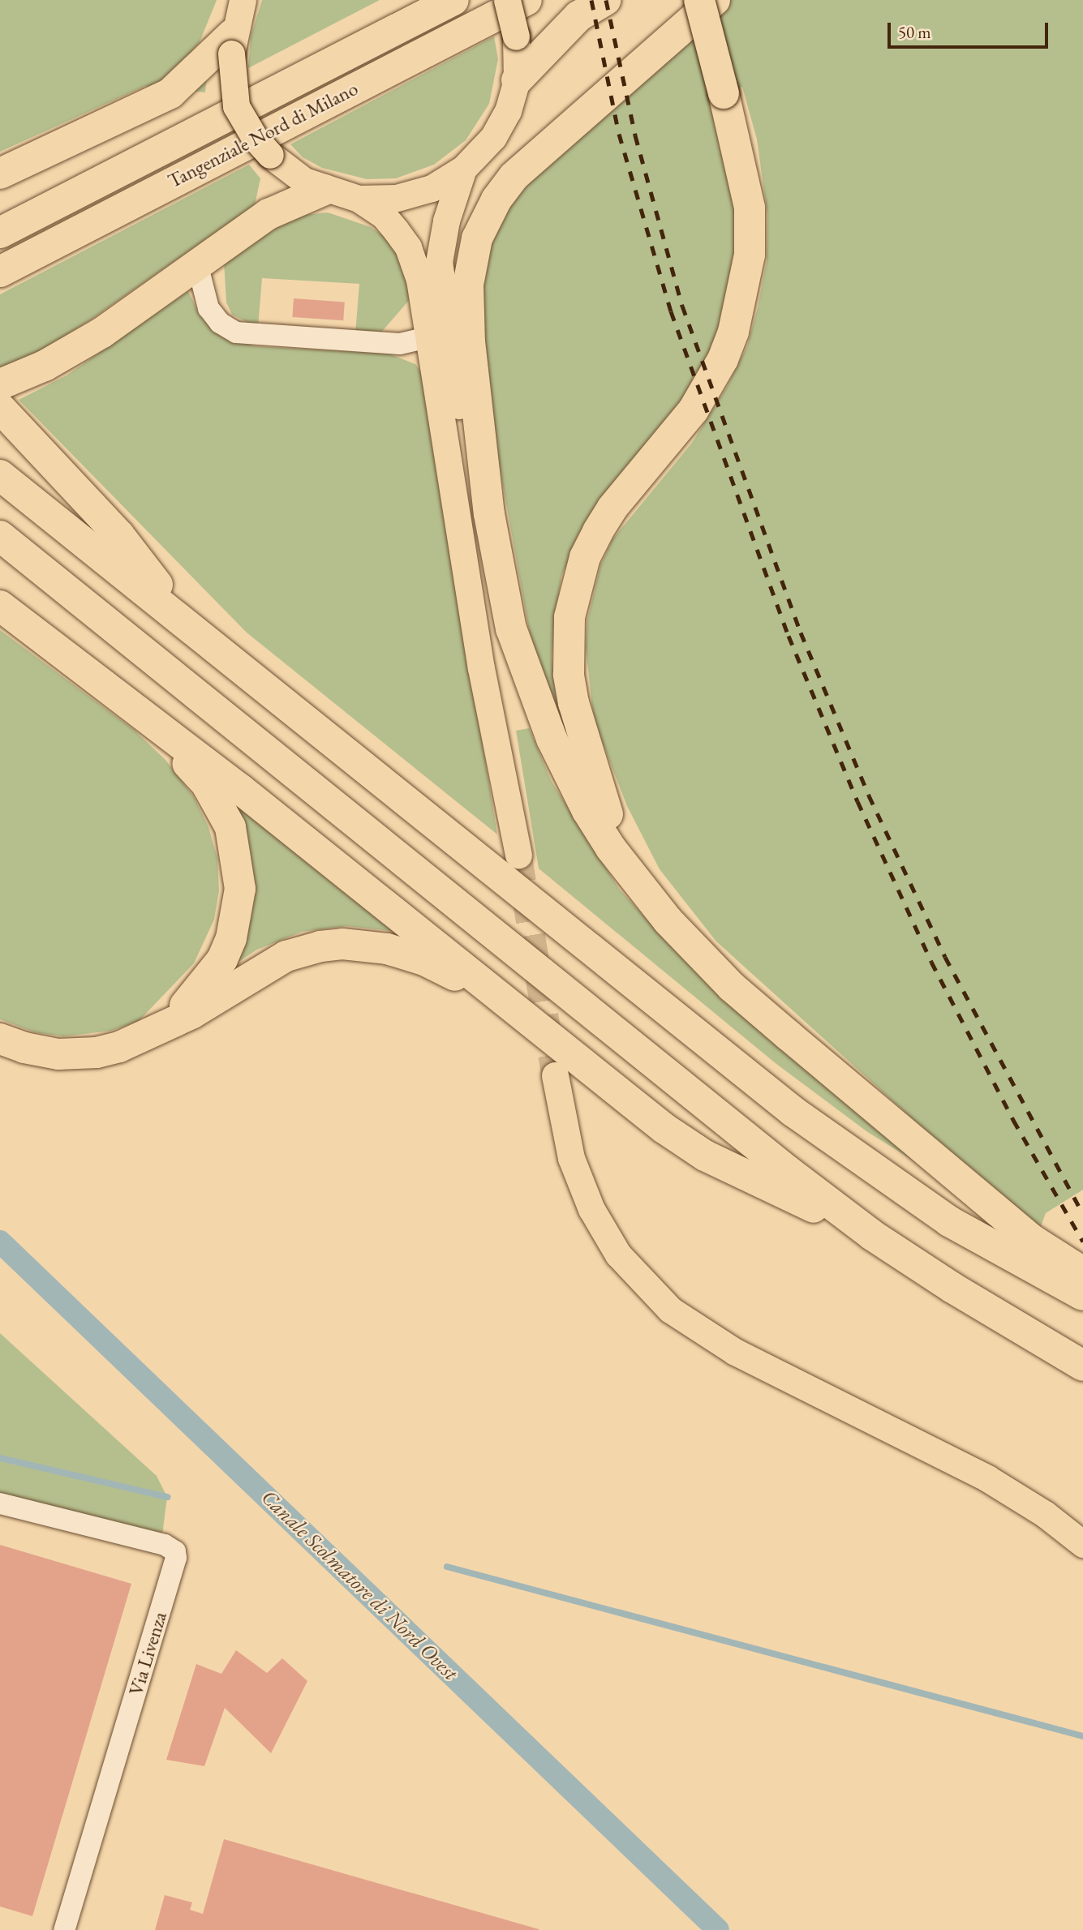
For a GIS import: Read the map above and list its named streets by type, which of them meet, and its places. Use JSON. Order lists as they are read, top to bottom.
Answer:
{
  "streets": {
    "highway": ["Tangenziale Nord di Milano"],
    "lane": ["Via Livenza"]
  },
  "water": ["Canale Scolmatore di Nord Ovest"],
  "scale_bar": "50 m"
}
